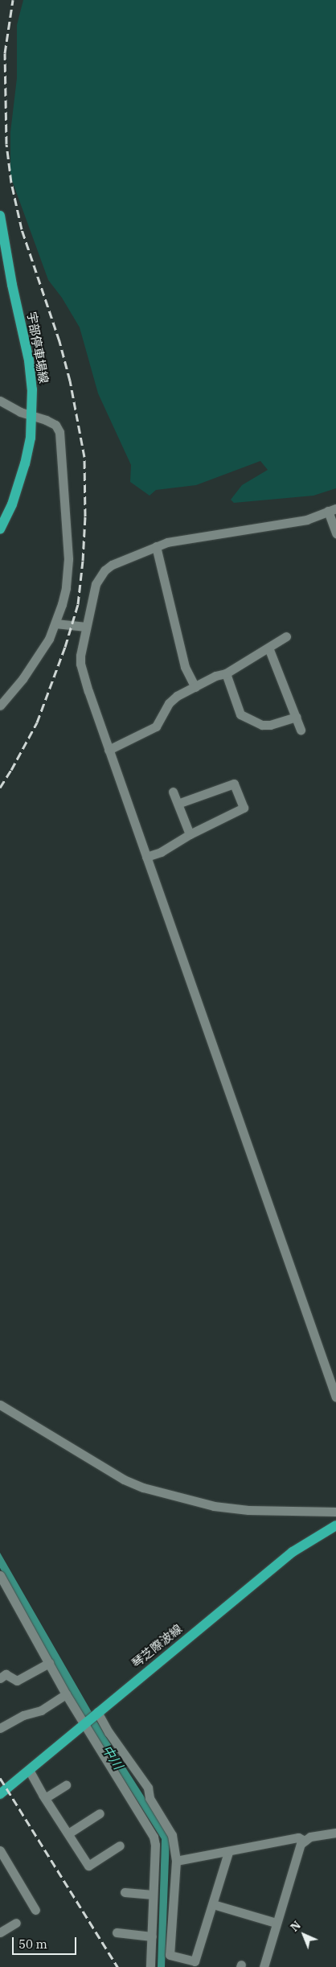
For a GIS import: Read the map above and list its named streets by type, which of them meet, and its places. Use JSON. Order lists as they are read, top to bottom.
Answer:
{
  "streets": {
    "main road": ["宇部停車場線", "琴芝際波線"]
  },
  "water": ["中川"],
  "scale_bar": "50 m",
  "north": "top left"
}
